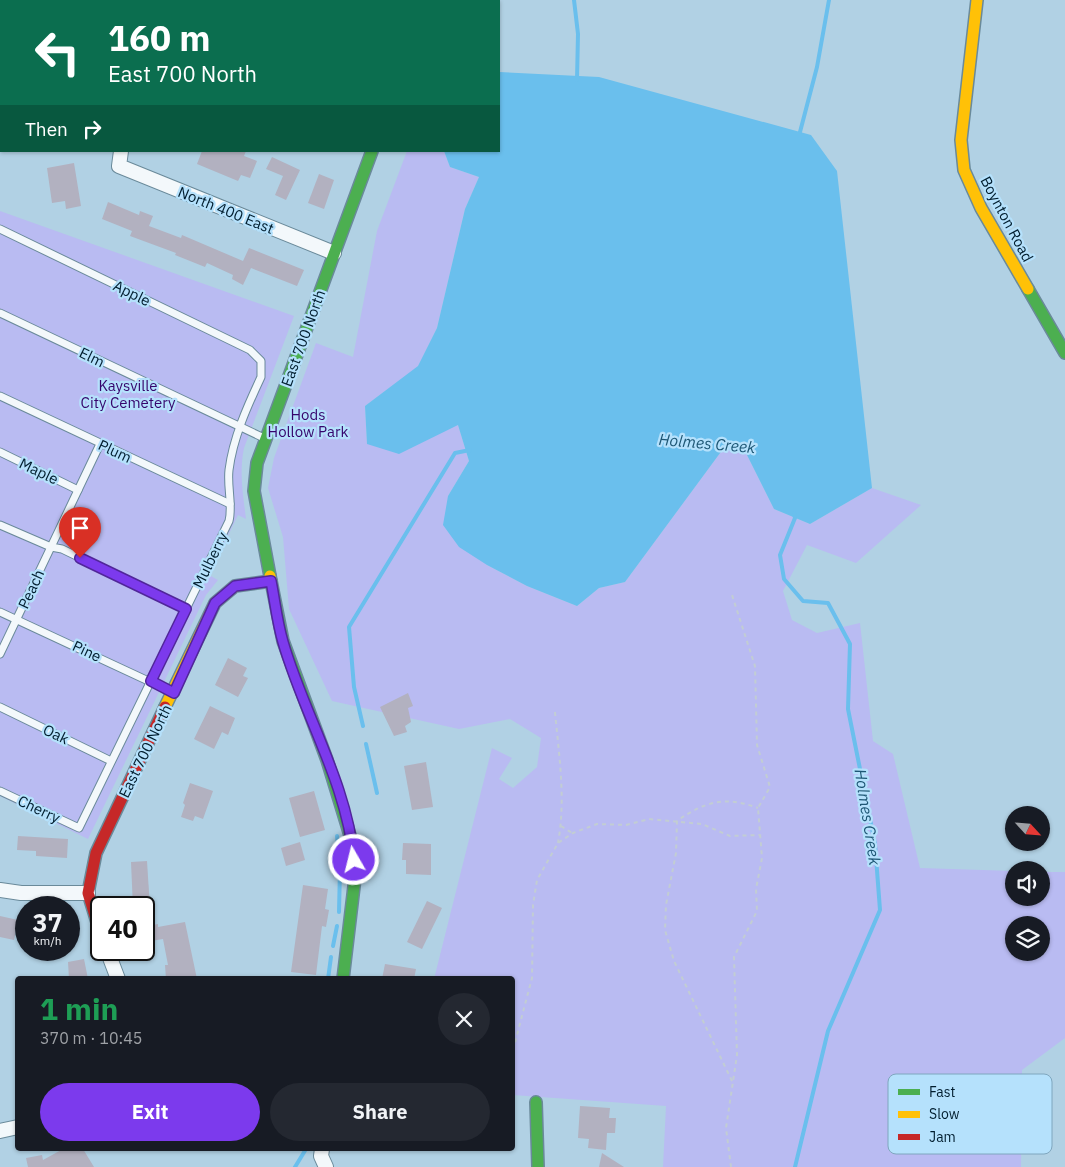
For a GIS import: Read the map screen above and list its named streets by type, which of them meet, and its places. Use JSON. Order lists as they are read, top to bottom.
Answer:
{
  "streets": {
    "street": ["North 400 East", "Boynton Road", "East 700 North"],
    "lane": [
      "Apple",
      "Elm",
      "Plum",
      "Maple",
      "Mulberry",
      "Peach",
      "Pine",
      "Oak",
      "Cherry"
    ]
  },
  "crossings": [
    ["North 400 East", "East 700 North"],
    ["Apple", "Mulberry"],
    ["East 700 North", "Elm"],
    ["East 700 North", "Pine"],
    ["Elm", "Mulberry"],
    ["Plum", "Mulberry"],
    ["Plum", "Peach"],
    ["Maple", "Peach"],
    ["Mulberry", "Pine"],
    ["Mulberry", "Oak"],
    ["Mulberry", "Cherry"],
    ["Peach", "Pine"]
  ],
  "water": ["Holmes Creek"],
  "parks": ["Kaysville City Cemetery", "Hods Hollow Park"],
  "legend": ["Fast", "Slow", "Jam"],
  "north": "bottom right",
  "page": {
    "turn": ["160 m", "East 700 North"],
    "then": "Then",
    "speed": "37 km/h",
    "limit": "40",
    "heading": ["1 min", "370 m · 10:45"],
    "buttons": ["Exit", "Share"]
  }
}
